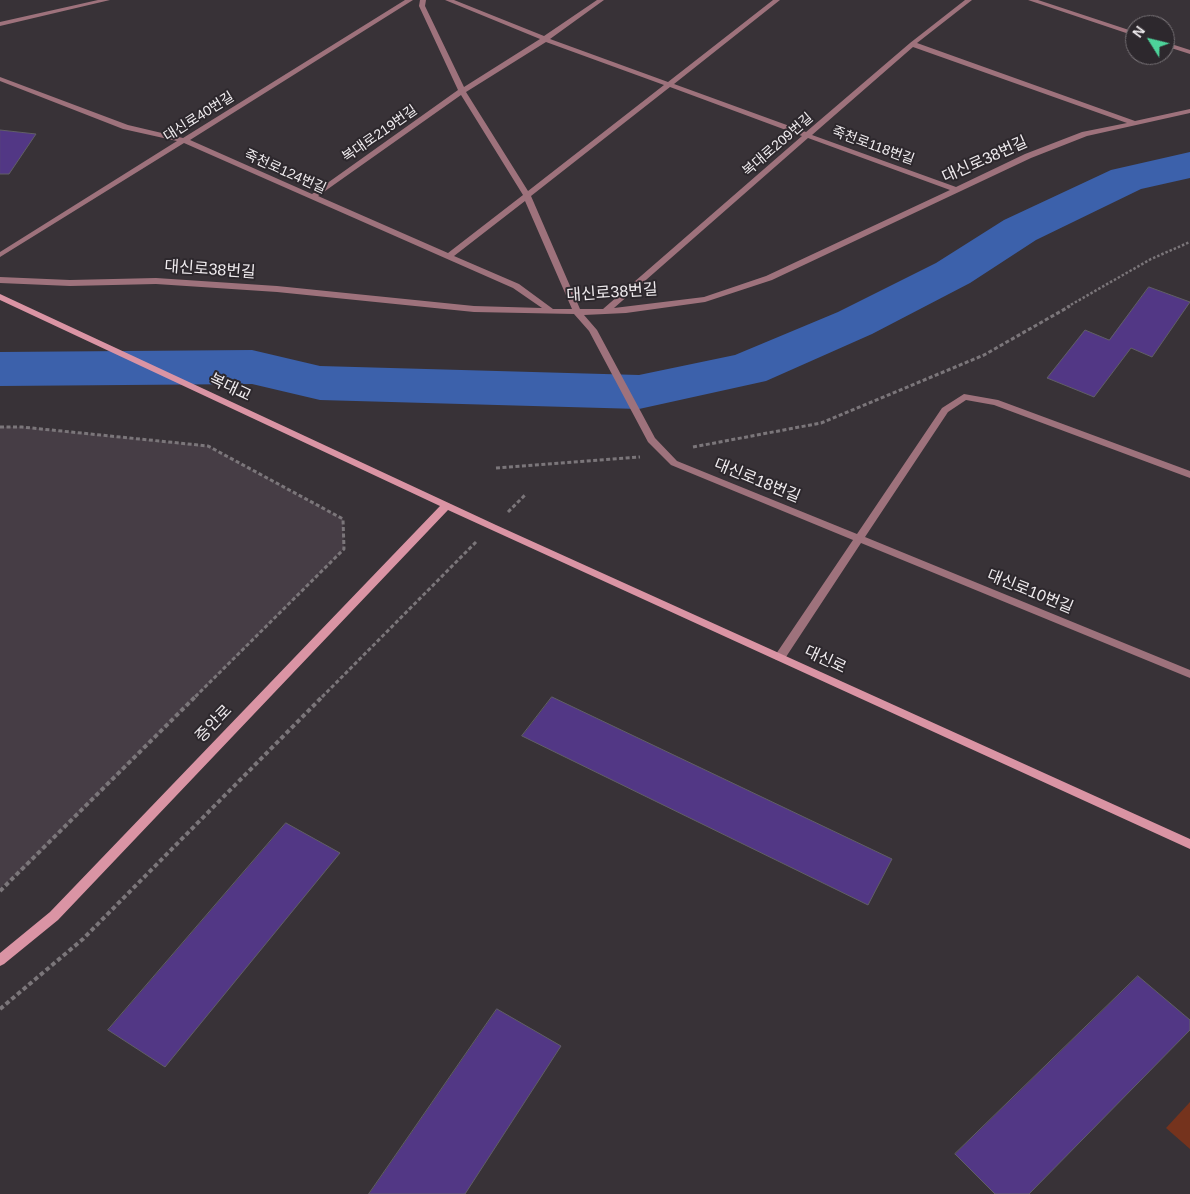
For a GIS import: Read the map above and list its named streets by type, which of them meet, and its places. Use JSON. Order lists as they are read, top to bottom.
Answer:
{
  "streets": {
    "street": [
      "대신로40번길",
      "복대로219번길",
      "복대로209번길",
      "죽천로118번길",
      "대신로38번길",
      "죽천로124번길",
      "복대교",
      "대신로18번길",
      "대신로10번길",
      "대신로",
      "증안로"
    ]
  },
  "crossings": [
    ["대신로40번길", "죽천로124번길"],
    ["복대로219번길", "죽천로118번길"],
    ["복대로219번길", "죽천로124번길"],
    ["복대로209번길", "죽천로118번길"],
    ["복대로209번길", "대신로38번길"],
    ["죽천로118번길", "대신로38번길"],
    ["대신로38번길", "죽천로124번길"],
    ["대신로38번길", "대신로18번길"],
    ["복대교", "대신로"],
    ["복대교", "증안로"],
    ["대신로18번길", "대신로10번길"],
    ["대신로", "증안로"]
  ],
  "north": "top left"
}
